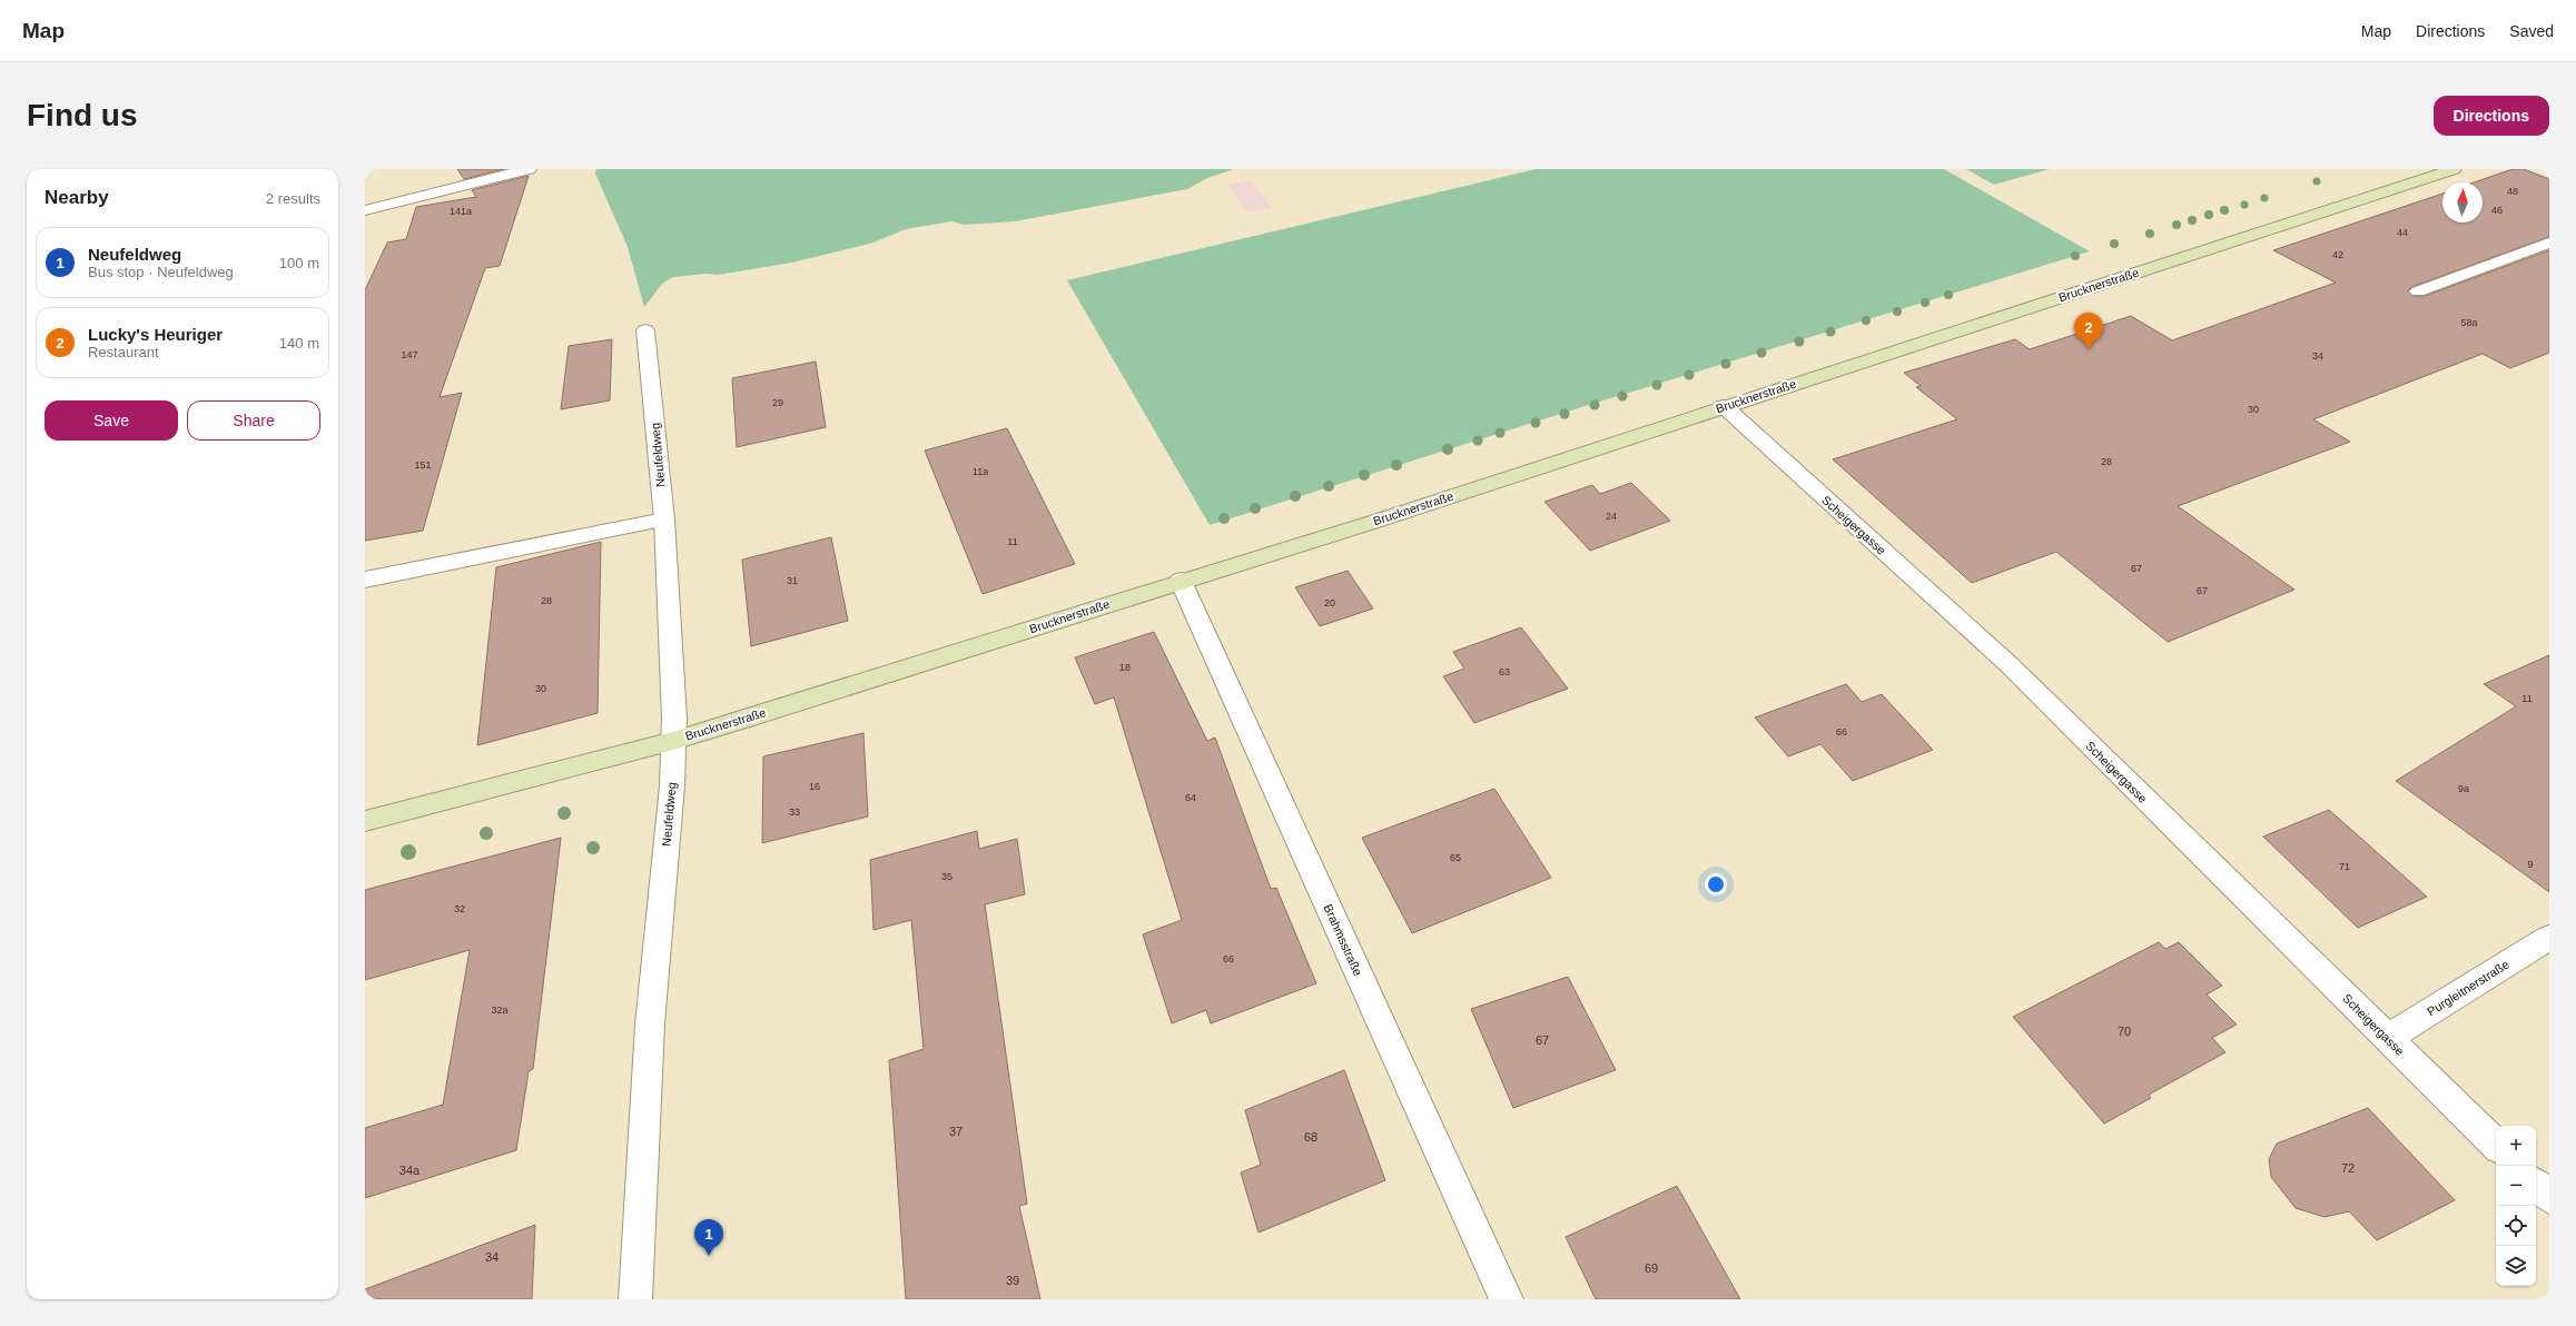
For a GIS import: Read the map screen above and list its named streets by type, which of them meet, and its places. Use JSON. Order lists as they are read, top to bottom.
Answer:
{
  "streets": {
    "main road": ["Brucknerstraße"],
    "street": [
      "Neufeldweg",
      "Scheigergasse",
      "Brahmsstraße",
      "Purgleitnerstraße"
    ]
  },
  "crossings": [
    ["Brucknerstraße", "Neufeldweg"],
    ["Brucknerstraße", "Scheigergasse"],
    ["Brucknerstraße", "Brahmsstraße"],
    ["Scheigergasse", "Purgleitnerstraße"]
  ],
  "house_numbers": [
    "48",
    "46",
    "141a",
    "44",
    "42",
    "58a",
    "147",
    "34",
    "29",
    "30",
    "28",
    "151",
    "11a",
    "24",
    "11",
    "67",
    "31",
    "67",
    "28",
    "20",
    "18",
    "63",
    "30",
    "11",
    "66",
    "16",
    "9a",
    "64",
    "33",
    "65",
    "9",
    "71",
    "35",
    "32",
    "66",
    "32a",
    "70",
    "67",
    "37",
    "68",
    "72",
    "34a",
    "34",
    "69",
    "39"
  ],
  "north": "top",
  "page": {
    "header": "Map",
    "nav": ["Map", "Directions", "Saved"],
    "buttons": [
      "Directions",
      ["Save", "Share"]
    ],
    "title": "Find us",
    "heading": ["Nearby", "2 results"],
    "list": [
      {
        "mark": "1",
        "name": "Neufeldweg",
        "note": "Bus stop · Neufeldweg",
        "value": "100 m"
      },
      {
        "mark": "2",
        "name": "Lucky's Heuriger",
        "note": "Restaurant",
        "value": "140 m"
      }
    ],
    "pins": ["2", "1"],
    "map_buttons": ["+", "−"]
  }
}
